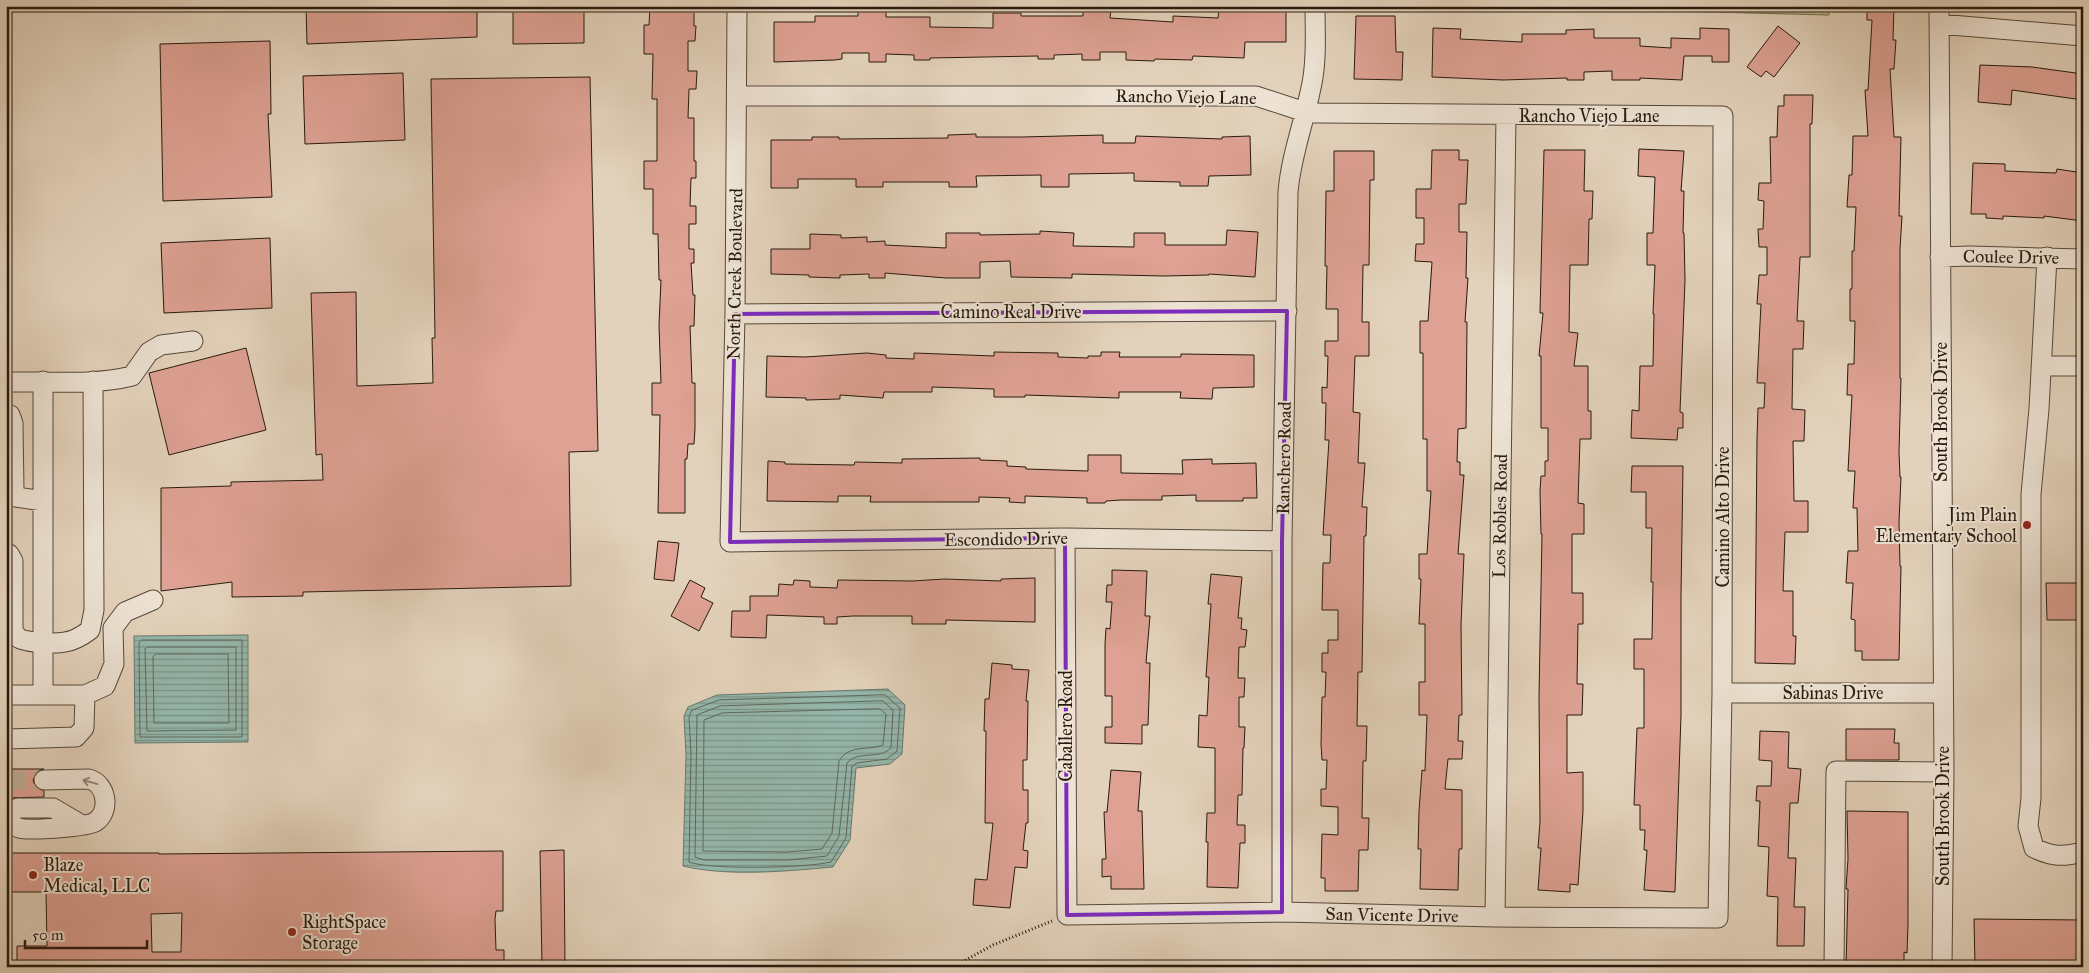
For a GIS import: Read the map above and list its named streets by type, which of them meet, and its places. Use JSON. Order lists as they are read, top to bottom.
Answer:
{
  "streets": {
    "street": [
      "Rancho Viejo Lane",
      "Coulee Drive",
      "North Creek Boulevard",
      "Camino Real Drive",
      "South Brook Drive",
      "Ranchero Road",
      "Los Robles Road",
      "Camino Alto Drive",
      "Escondido Drive",
      "Sabinas Drive",
      "Caballero Road",
      "San Vicente Drive"
    ]
  },
  "crossings": [
    ["Rancho Viejo Lane", "North Creek Boulevard"],
    ["Rancho Viejo Lane", "Ranchero Road"],
    ["Rancho Viejo Lane", "Los Robles Road"],
    ["Rancho Viejo Lane", "Camino Alto Drive"],
    ["Coulee Drive", "South Brook Drive"],
    ["North Creek Boulevard", "Camino Real Drive"],
    ["North Creek Boulevard", "Escondido Drive"],
    ["Camino Real Drive", "Ranchero Road"],
    ["South Brook Drive", "Sabinas Drive"],
    ["Ranchero Road", "Escondido Drive"],
    ["Ranchero Road", "San Vicente Drive"],
    ["Los Robles Road", "San Vicente Drive"],
    ["Camino Alto Drive", "Sabinas Drive"],
    ["Camino Alto Drive", "San Vicente Drive"],
    ["Escondido Drive", "Caballero Road"],
    ["Caballero Road", "San Vicente Drive"]
  ],
  "places": ["Jim Plain Elementary School", "Blaze Medical, LLC", "RightSpace Storage"],
  "scale_bar": "50 m"
}
